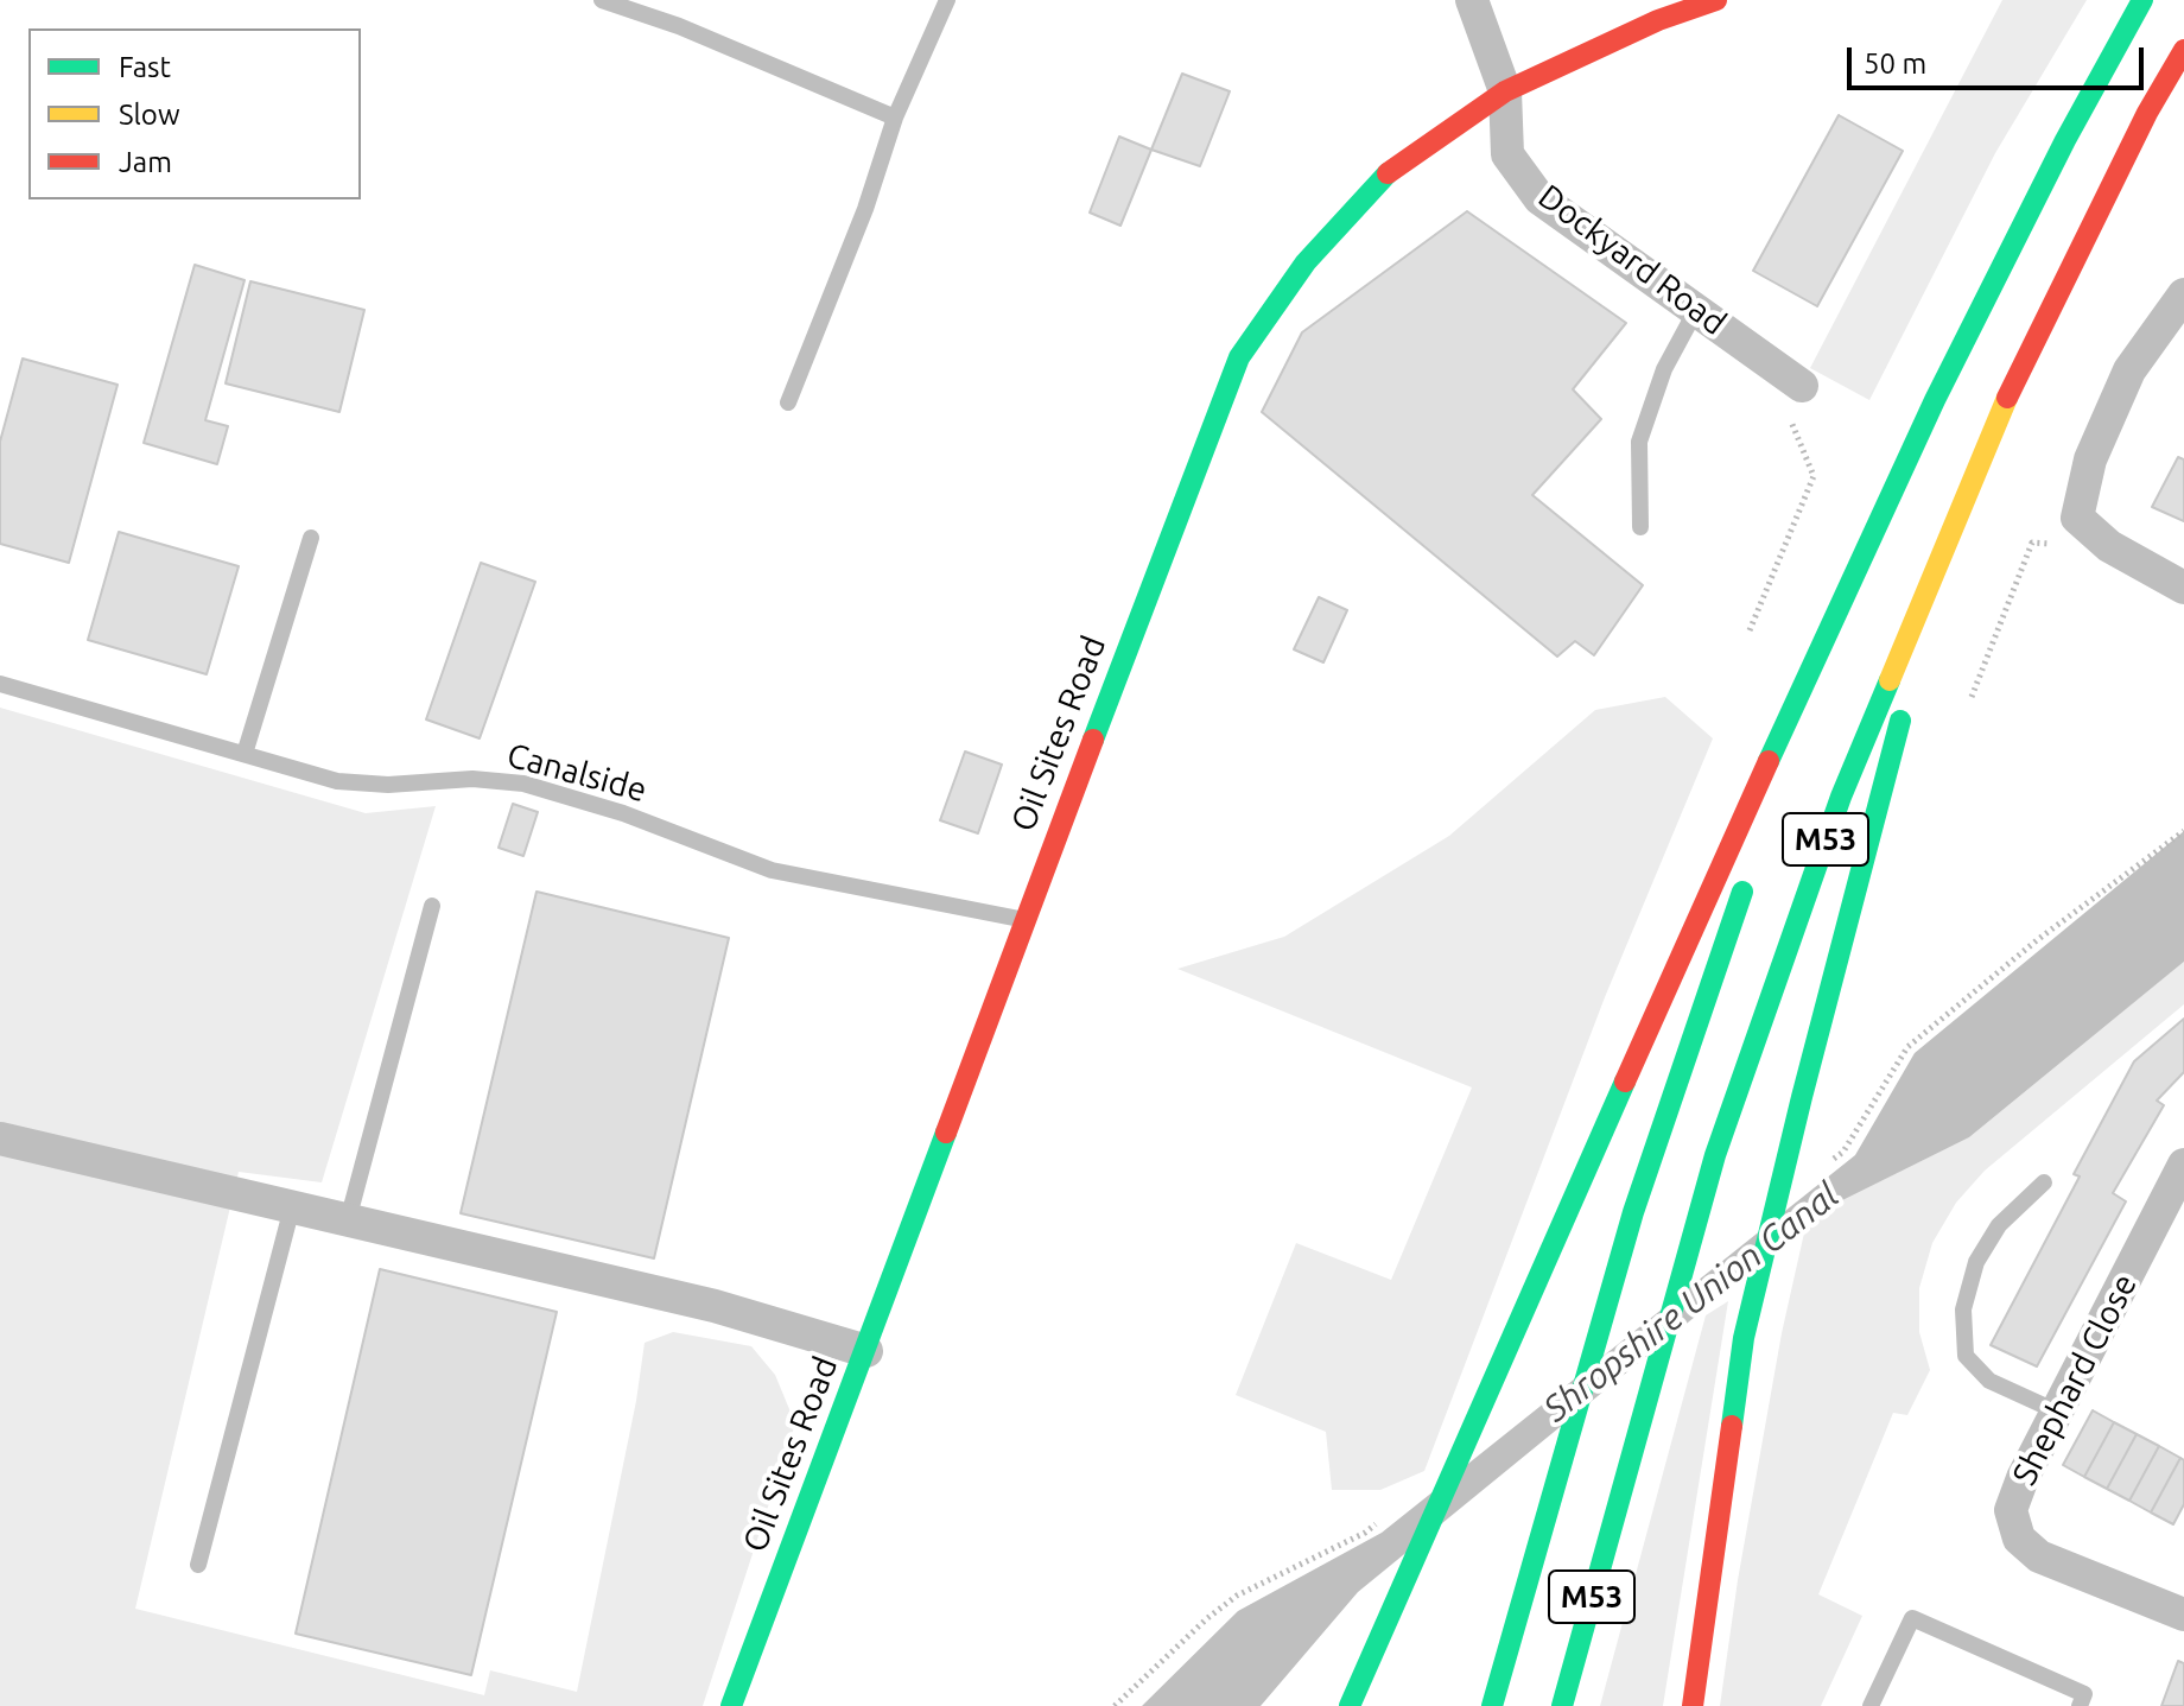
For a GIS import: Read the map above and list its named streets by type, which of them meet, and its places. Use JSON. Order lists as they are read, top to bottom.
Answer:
{
  "streets": {
    "main road": ["Oil Sites Road", "M53"],
    "street": ["Dockyard Road", "Shephard Close"],
    "lane": ["Canalside"]
  },
  "crossings": [
    ["Dockyard Road", "Oil Sites Road"],
    ["Oil Sites Road", "Canalside"]
  ],
  "water": ["Shropshire Union Canal"],
  "legend": ["Fast", "Slow", "Jam"],
  "scale_bar": "50 m"
}
